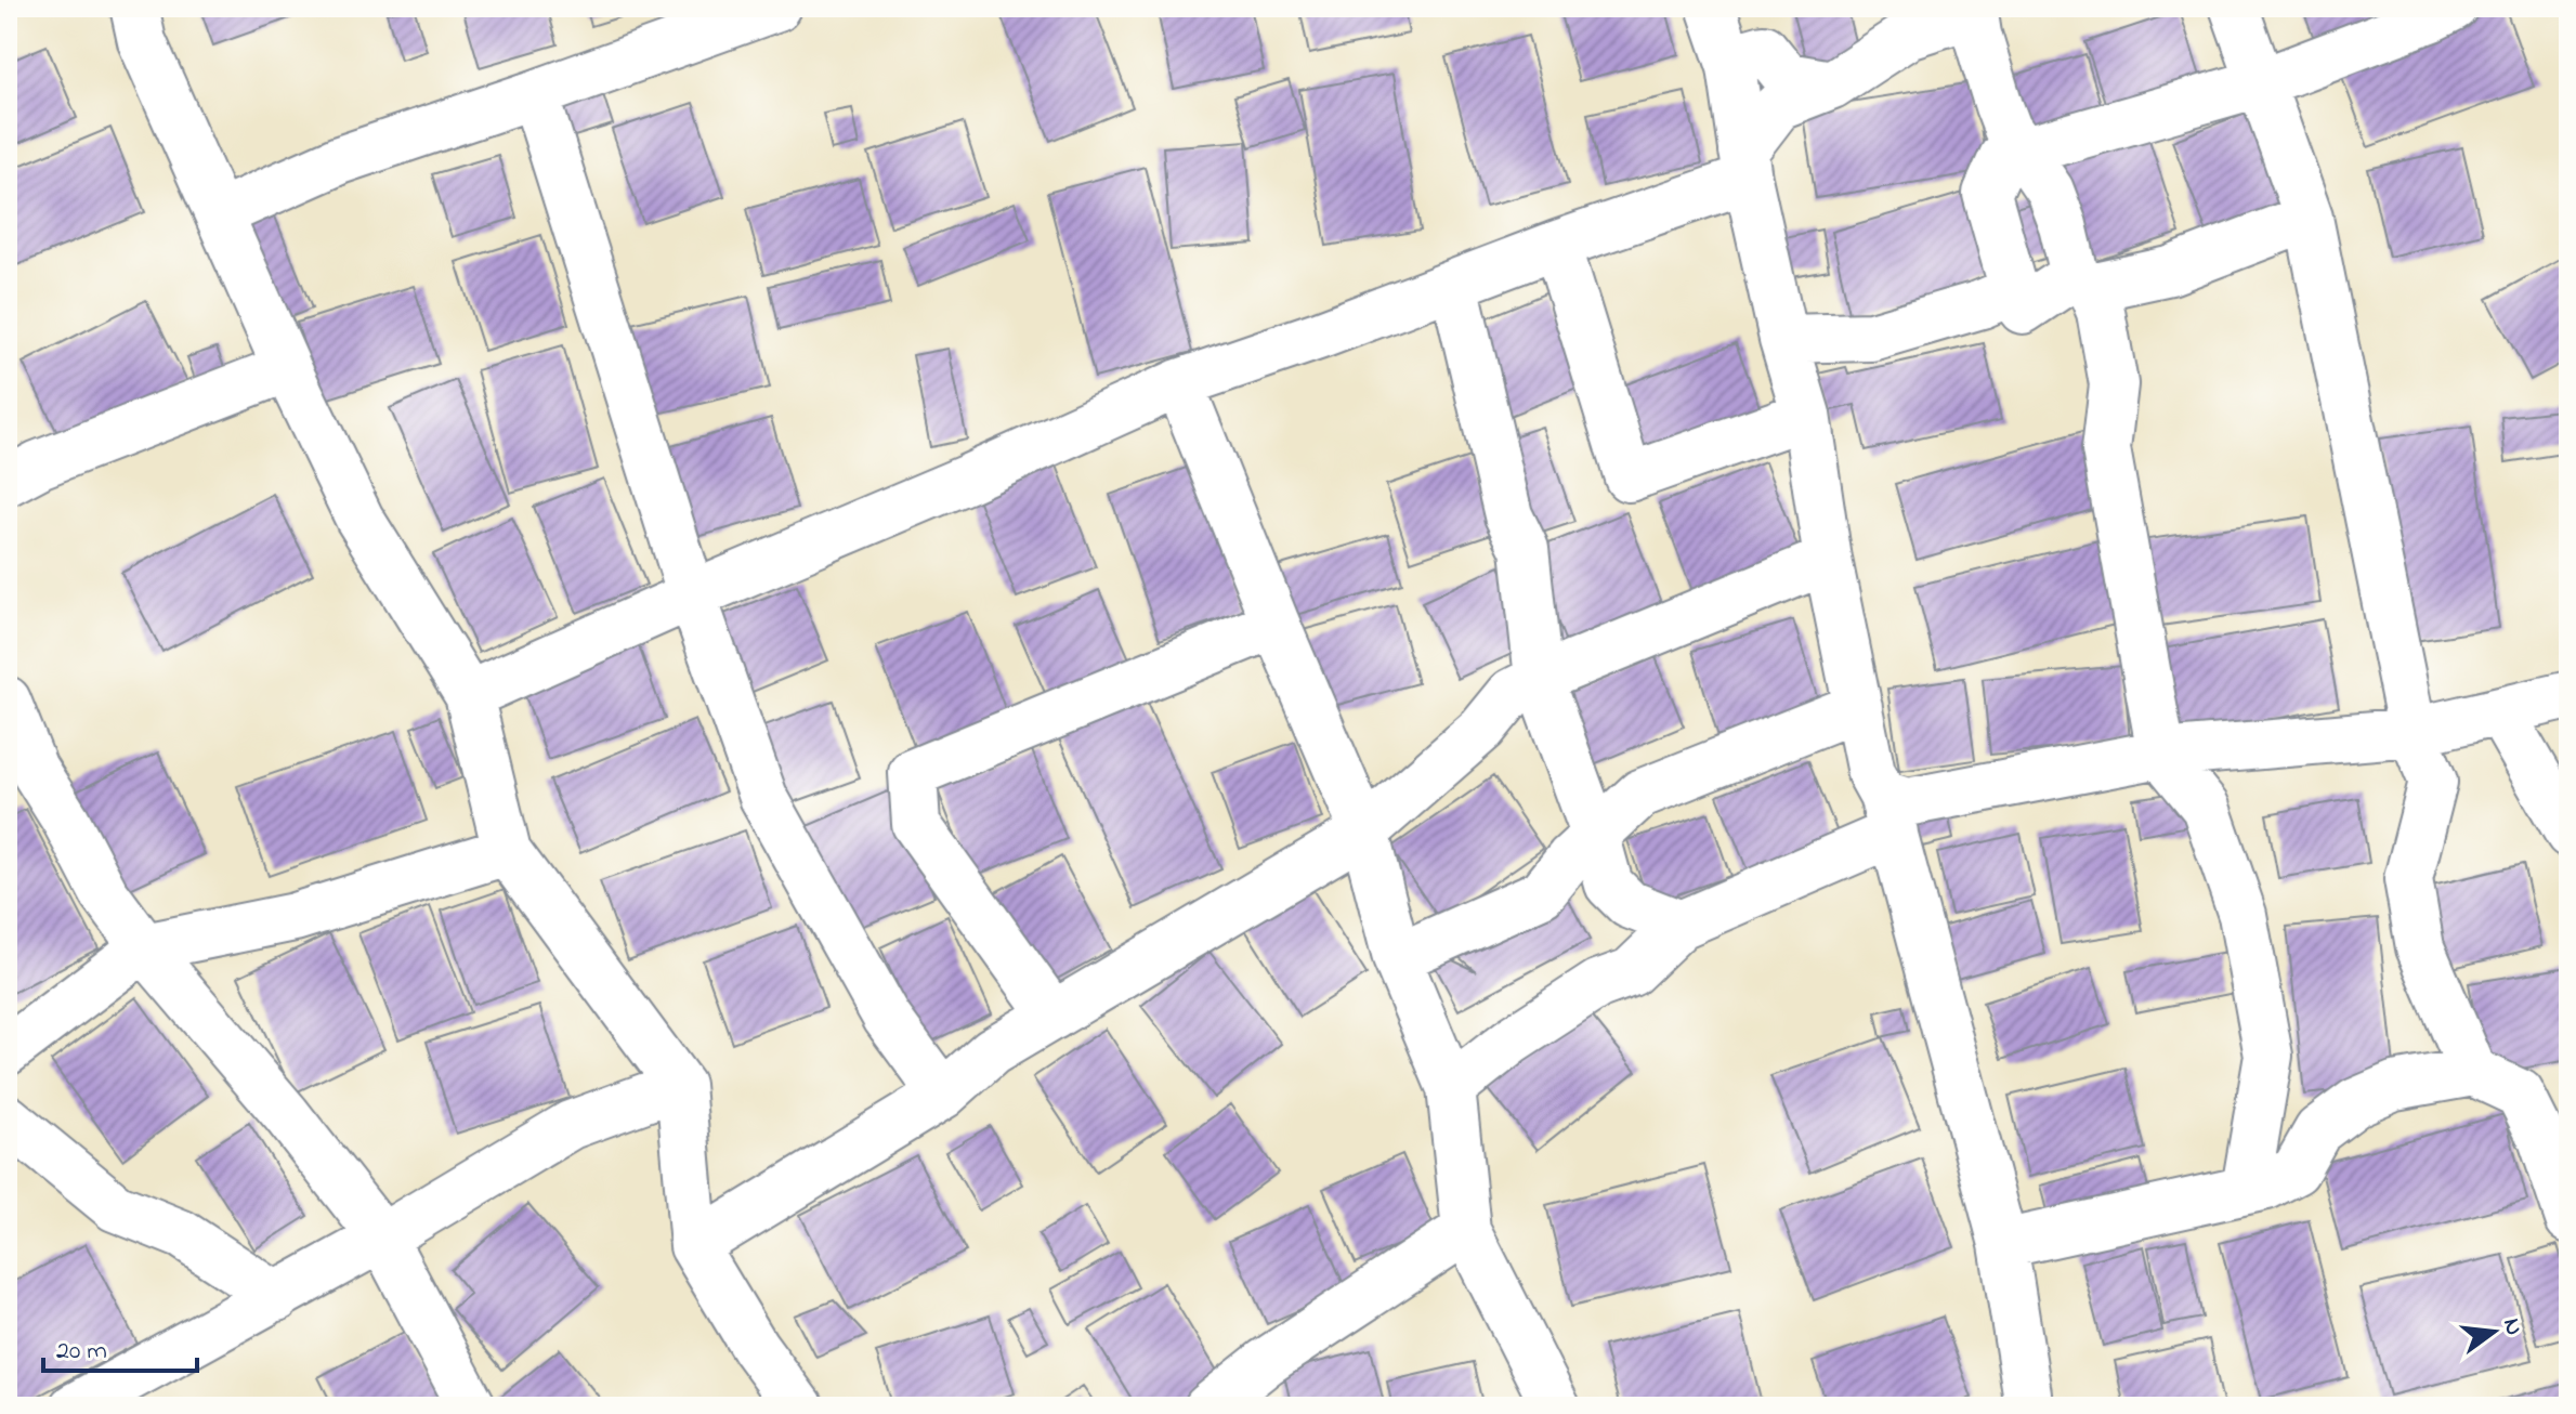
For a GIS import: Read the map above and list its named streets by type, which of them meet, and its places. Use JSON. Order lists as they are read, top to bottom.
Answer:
{
  "scale_bar": "20 m",
  "north": "right"
}
